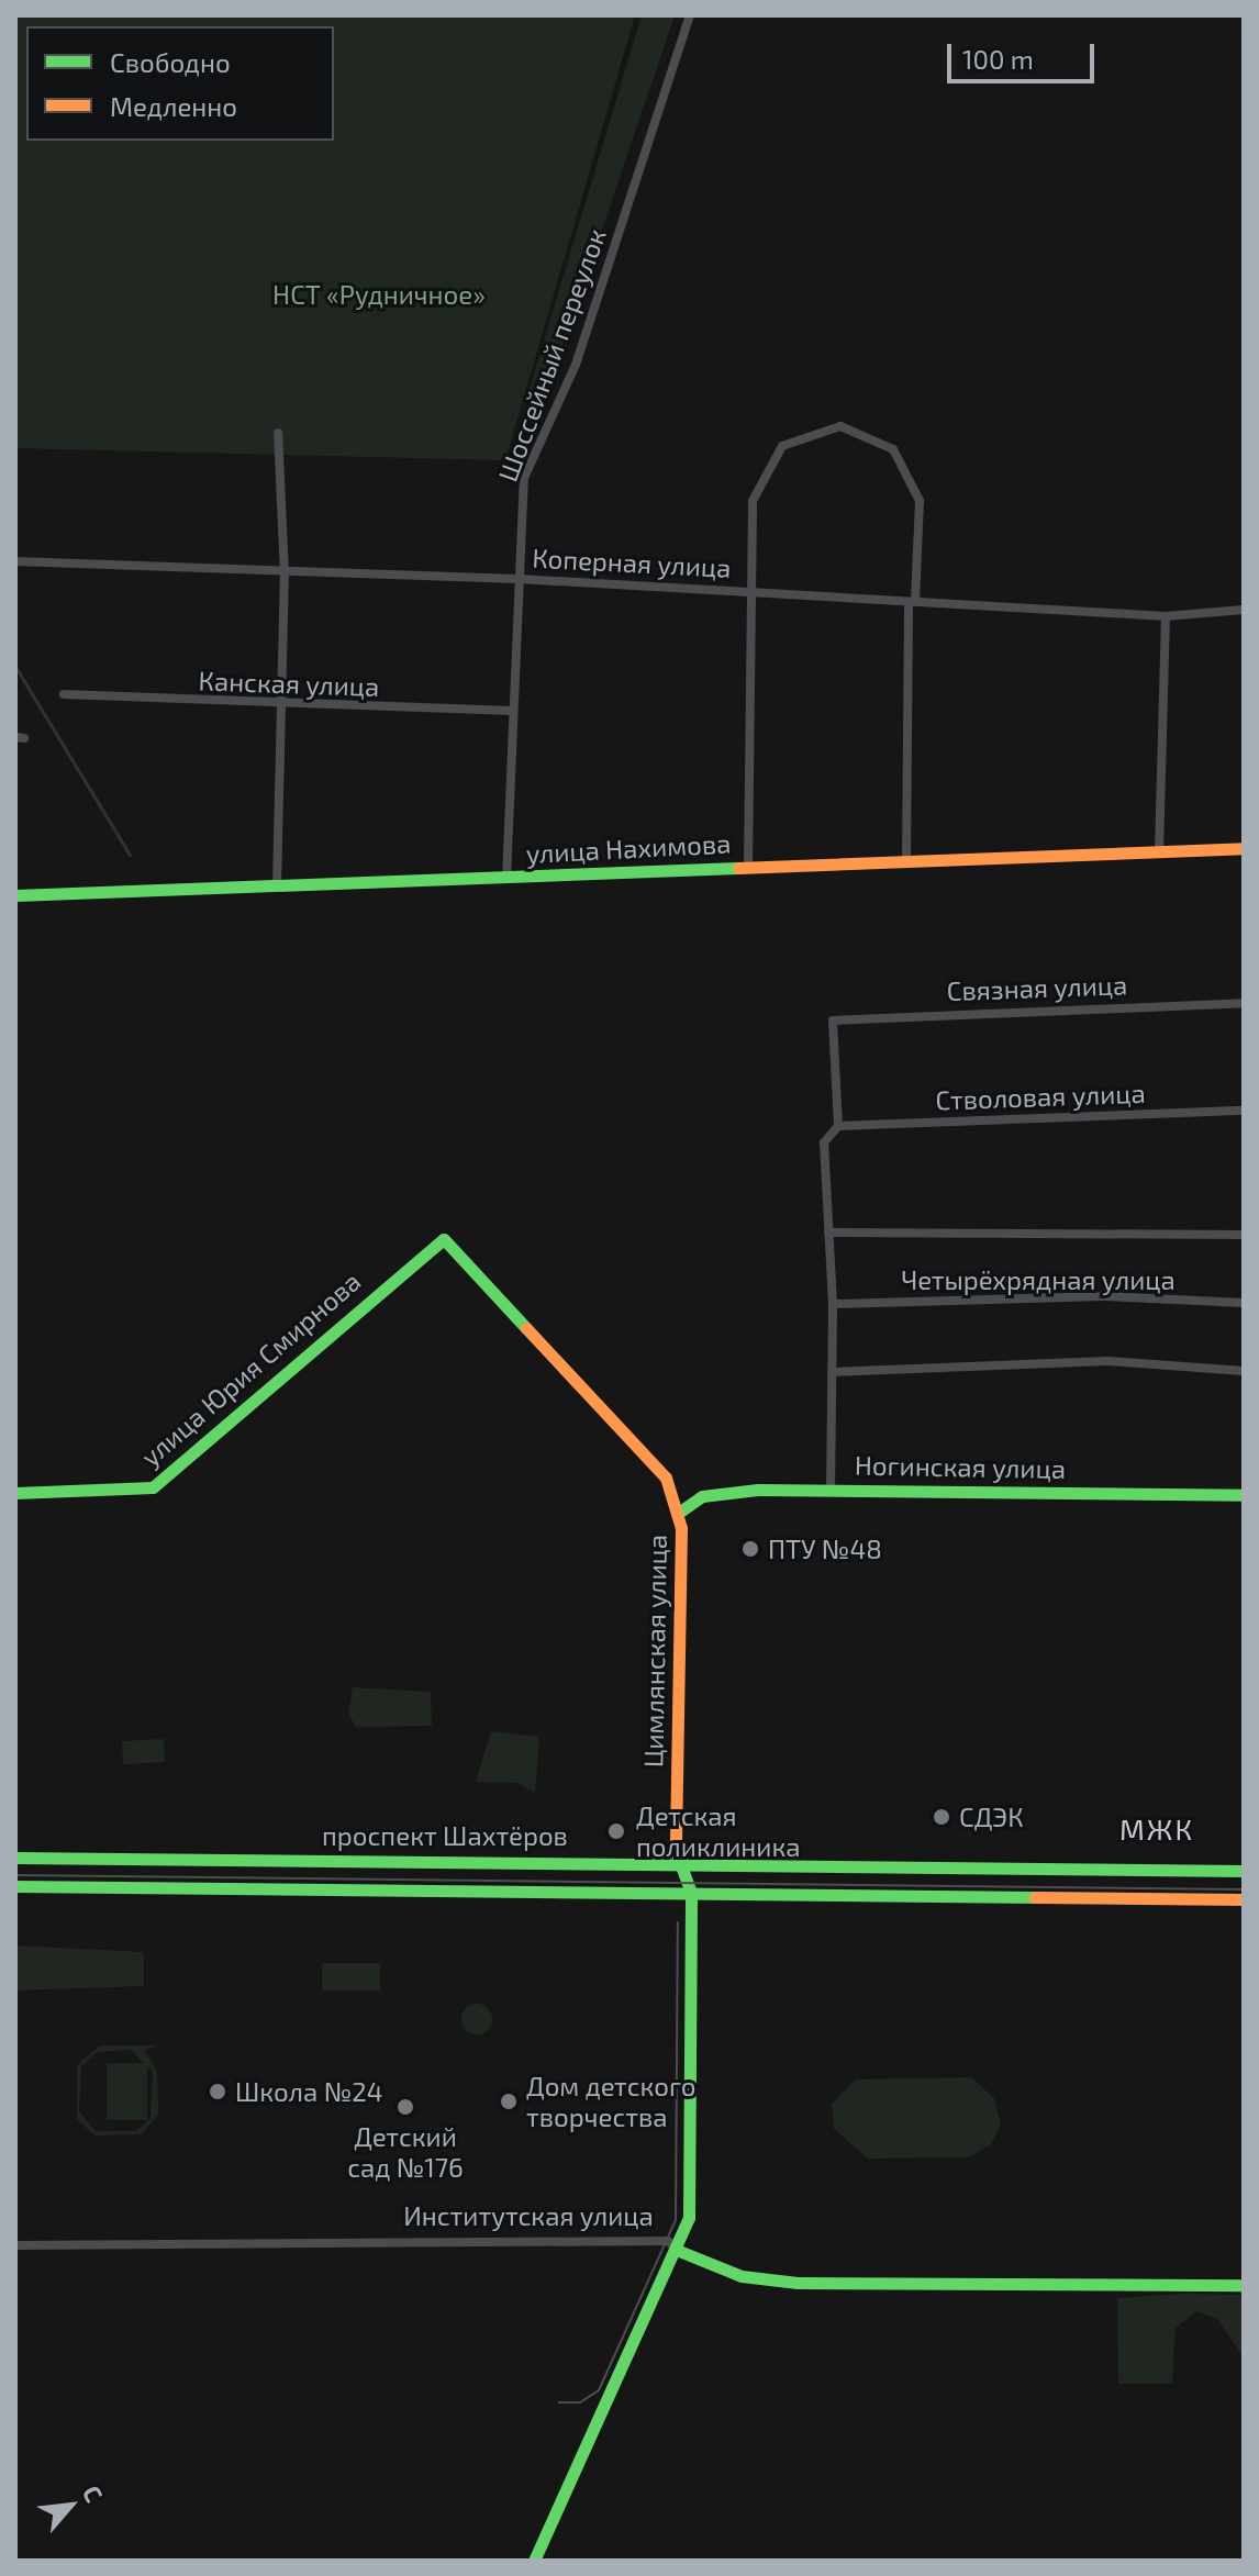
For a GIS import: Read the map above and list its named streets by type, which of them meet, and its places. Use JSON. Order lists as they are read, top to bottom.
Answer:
{
  "streets": {
    "main road": [
      "улица Нахимова",
      "улица Юрия Смирнова",
      "Ногинская улица",
      "Цимлянская улица",
      "проспект Шахтёров",
      "Институтская улица"
    ],
    "street": [
      "Шоссейный переулок",
      "Коперная улица",
      "Канская улица",
      "Связная улица",
      "Стволовая улица",
      "Четырёхрядная улица"
    ]
  },
  "crossings": [
    ["Шоссейный переулок", "Коперная улица"],
    ["Шоссейный переулок", "Канская улица"],
    ["Шоссейный переулок", "улица Нахимова"],
    ["Связная улица", "Стволовая улица"],
    ["улица Юрия Смирнова", "Цимлянская улица"],
    ["Ногинская улица", "Цимлянская улица"],
    ["Цимлянская улица", "проспект Шахтёров"],
    ["Цимлянская улица", "Институтская улица"]
  ],
  "districts": ["МЖК"],
  "parks": ["НСТ «Рудничное»"],
  "places": [
    "ПТУ №48",
    "СДЭК",
    "Детская поликлиника",
    "Школа №24",
    "Дом детского творчества",
    "Детский сад №176"
  ],
  "legend": ["Свободно", "Медленно"],
  "scale_bar": "100 m",
  "north": "top right"
}
